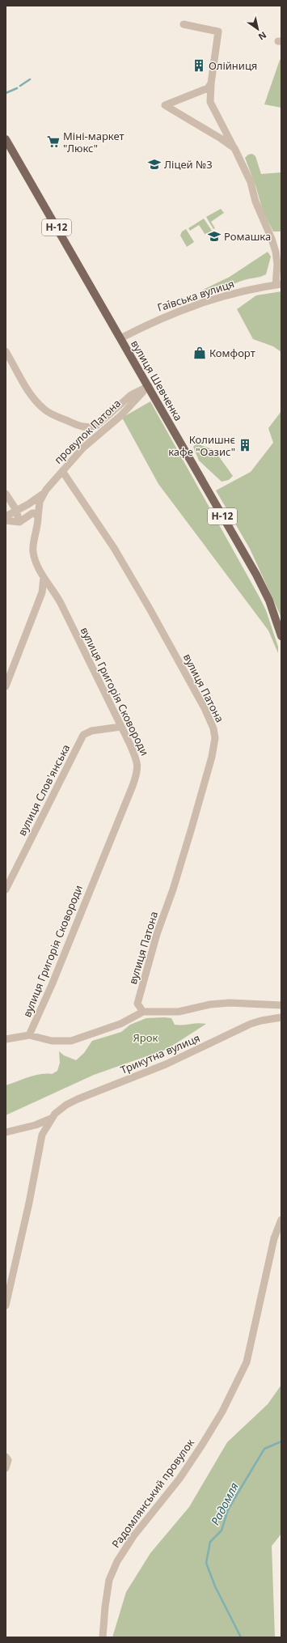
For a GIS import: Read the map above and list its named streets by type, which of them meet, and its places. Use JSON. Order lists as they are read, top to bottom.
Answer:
{
  "streets": {
    "main road": ["Н-12", "вулиця Шевченка"],
    "street": [
      "Гаївська вулиця",
      "провулок Патона",
      "вулиця Патона",
      "вулиця Григорія Сковороди",
      "вулиця Слов'янська",
      "Трикутна вулиця",
      "Радомлянський провулок"
    ]
  },
  "crossings": [
    ["Гаївська вулиця", "вулиця Шевченка"],
    ["вулиця Шевченка", "провулок Патона"],
    ["провулок Патона", "вулиця Патона"],
    ["провулок Патона", "вулиця Григорія Сковороди"],
    ["вулиця Григорія Сковороди", "вулиця Слов'янська"]
  ],
  "water": ["Радомля"],
  "parks": ["Ярок"],
  "places": {
    "building": ["Олійниця", "Колишнє кафе \"Оазис\""],
    "supermarket": ["Міні-маркет \"Люкс\""],
    "school or university": ["Ліцей №3", "Ромашка"],
    "shop": ["Комфорт"]
  },
  "north": "bottom right"
}
